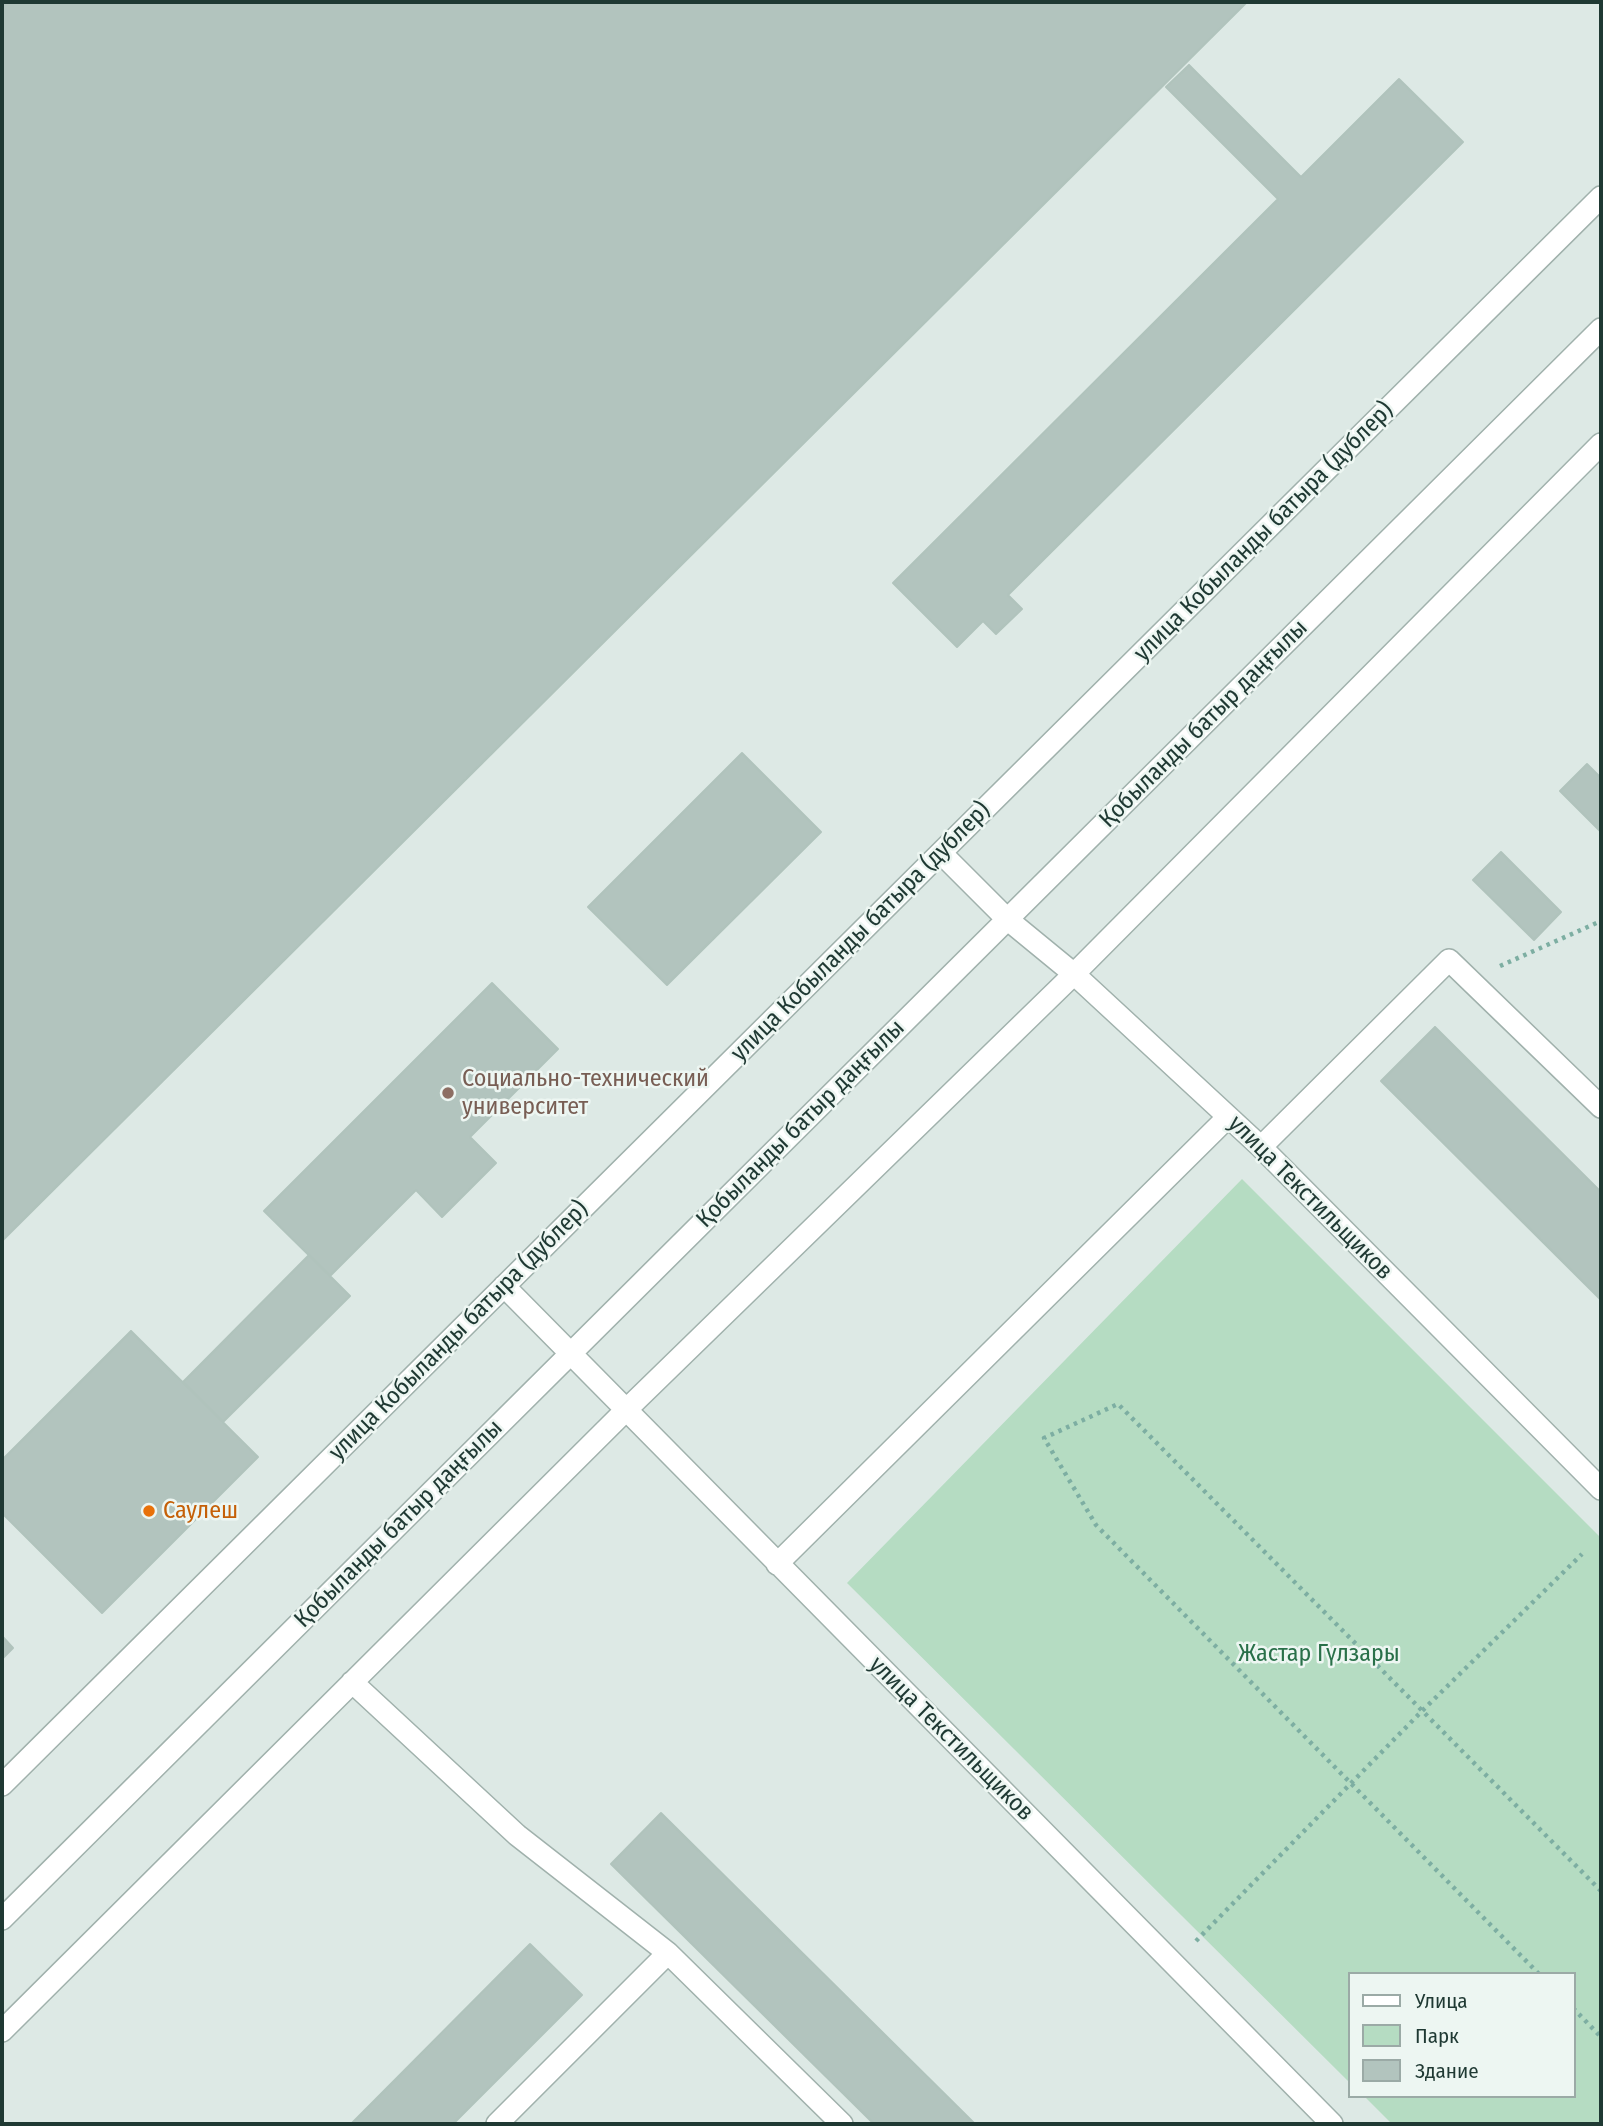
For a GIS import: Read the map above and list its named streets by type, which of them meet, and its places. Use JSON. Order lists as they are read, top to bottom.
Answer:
{
  "streets": {
    "street": ["улица Кобыланды батыра (дублер)", "Қобыланды батыр даңғылы", "улица Текстильщиков"]
  },
  "crossings": [
    ["улица Кобыланды батыра (дублер)", "улица Текстильщиков"],
    ["Қобыланды батыр даңғылы", "улица Текстильщиков"]
  ],
  "parks": ["Жастар Гүлзары"],
  "places": ["Социально-технический университет", "Саулеш"],
  "legend": ["Улица", "Парк", "Здание"]
}
